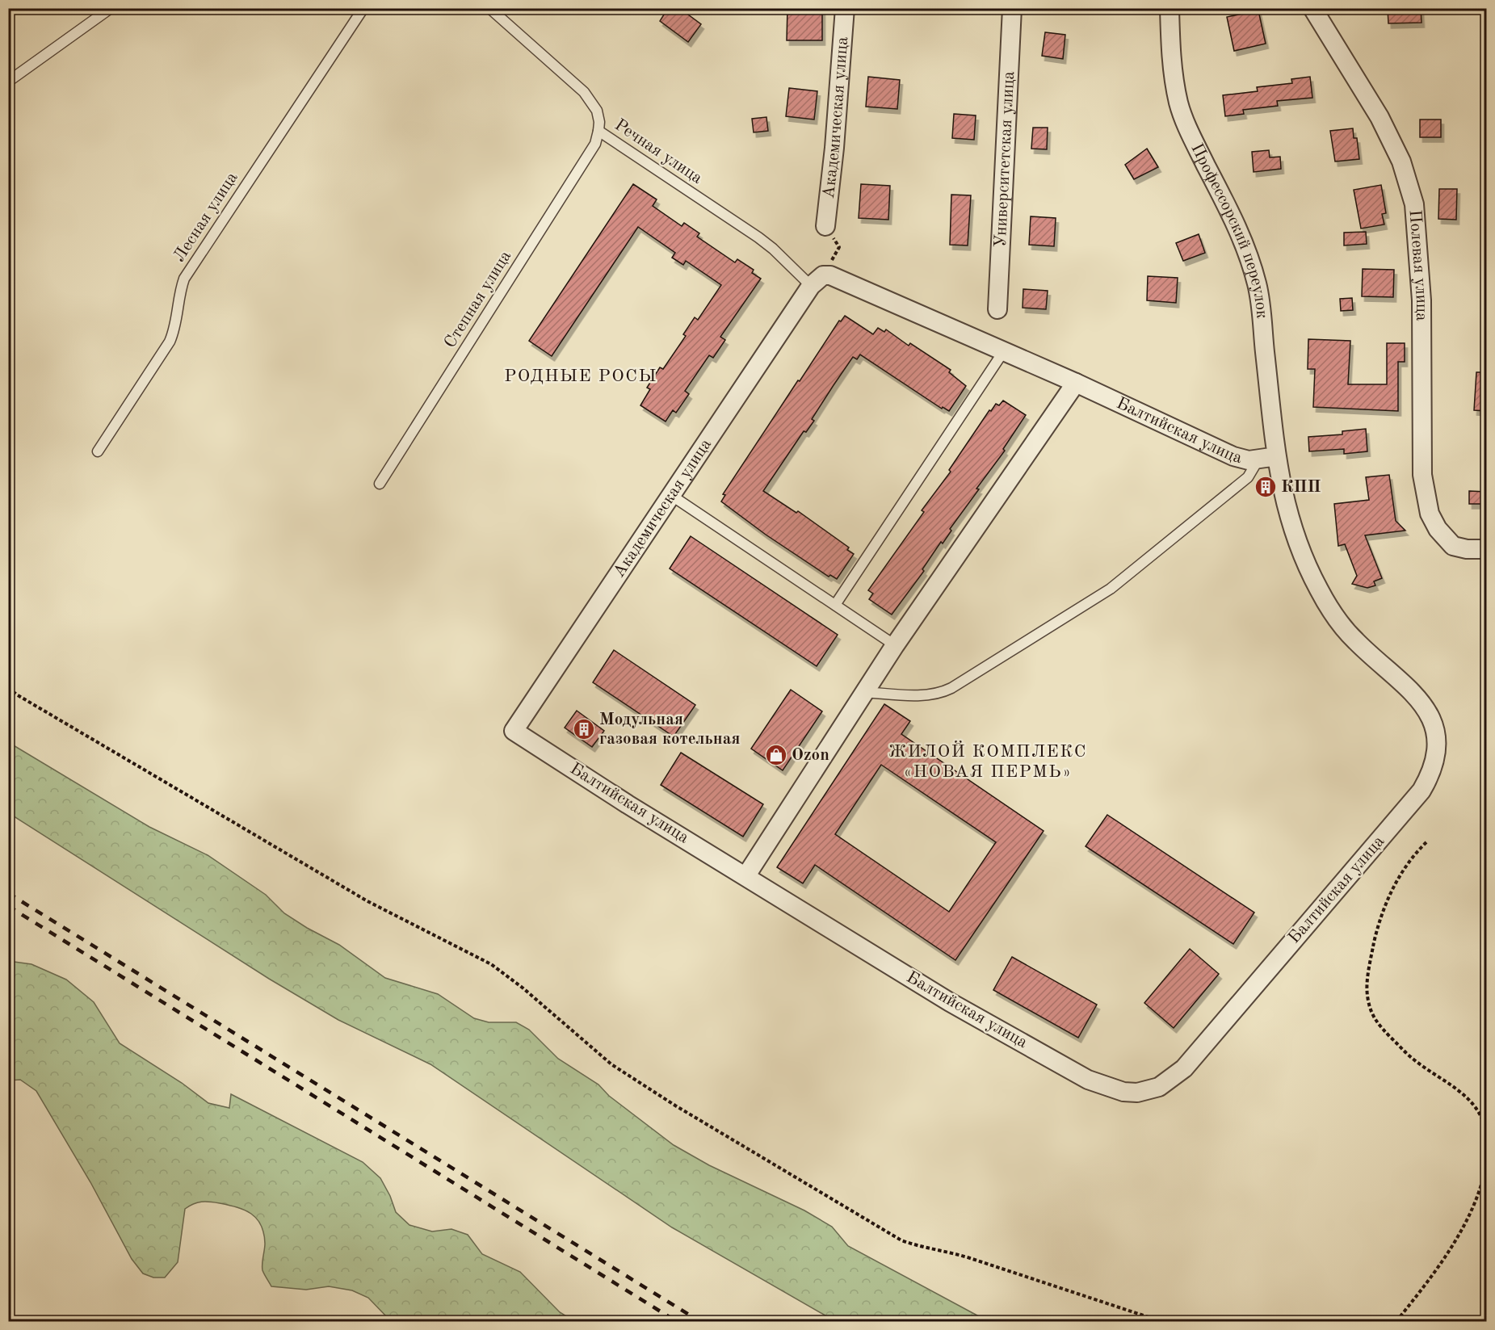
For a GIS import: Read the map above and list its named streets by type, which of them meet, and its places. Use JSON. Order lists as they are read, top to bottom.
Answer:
{
  "streets": {
    "street": [
      "Академическая улица",
      "Университетская улица",
      "Профессорский переулок",
      "Полевая улица",
      "Балтийская улица"
    ],
    "lane": ["Речная улица", "Лесная улица", "Степная улица"]
  },
  "crossings": [
    ["Академическая улица", "Речная улица"],
    ["Академическая улица", "Балтийская улица"],
    ["Речная улица", "Степная улица"],
    ["Речная улица", "Балтийская улица"],
    ["Профессорский переулок", "Балтийская улица"]
  ],
  "districts": ["РОДНЫЕ РОСЫ", "ЖИЛОЙ КОМПЛЕКС «НОВАЯ ПЕРМЬ»"],
  "places": {
    "building": ["КПП", "Модульная газовая котельная"],
    "shop": ["Ozon"]
  }
}
